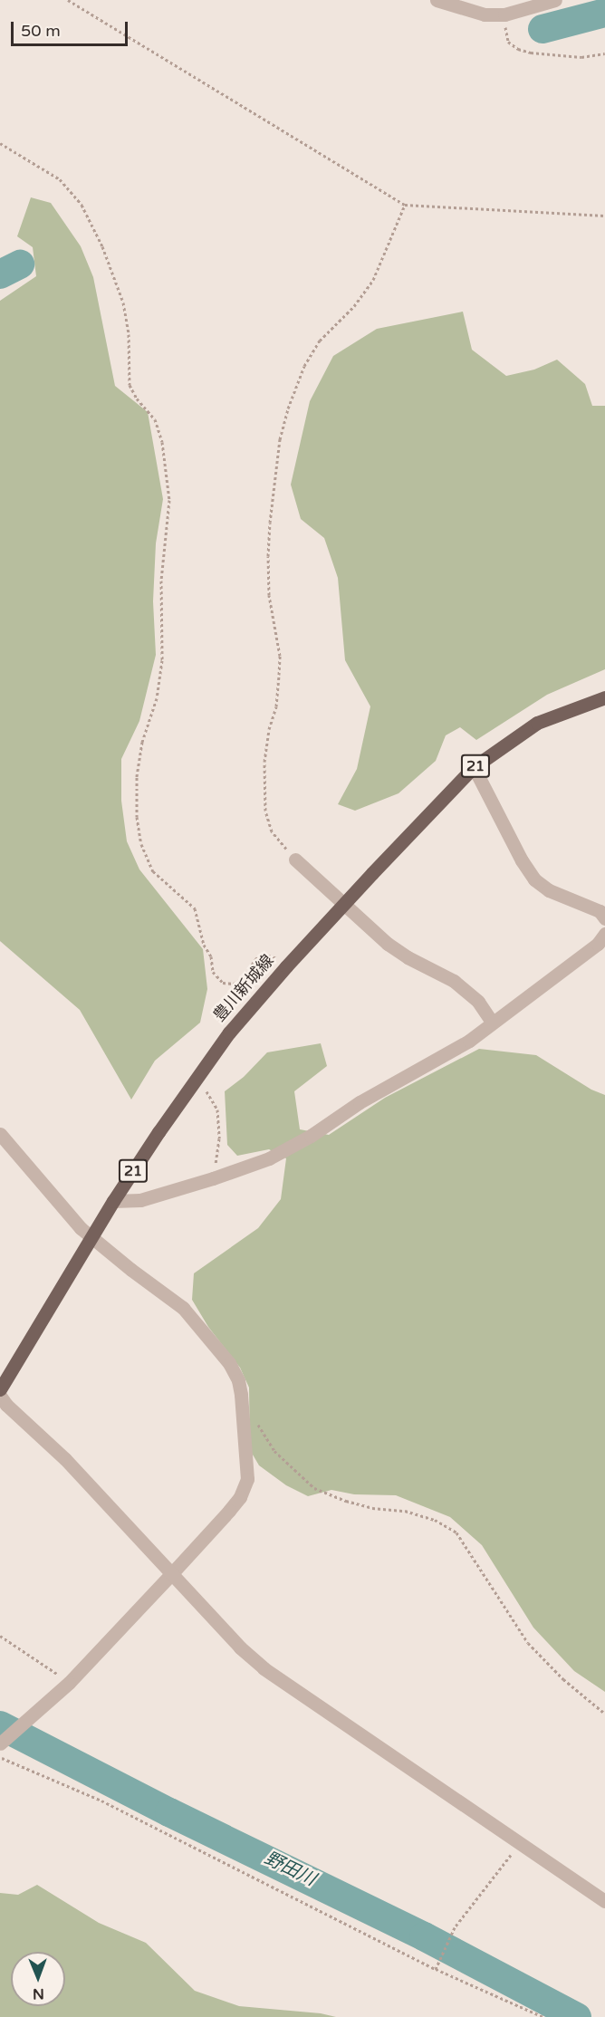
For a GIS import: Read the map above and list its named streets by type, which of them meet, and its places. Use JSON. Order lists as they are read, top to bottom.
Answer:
{
  "streets": {
    "main road": ["21", "豊川新城線"]
  },
  "water": ["野田川"],
  "scale_bar": "50 m",
  "north": "bottom"
}
